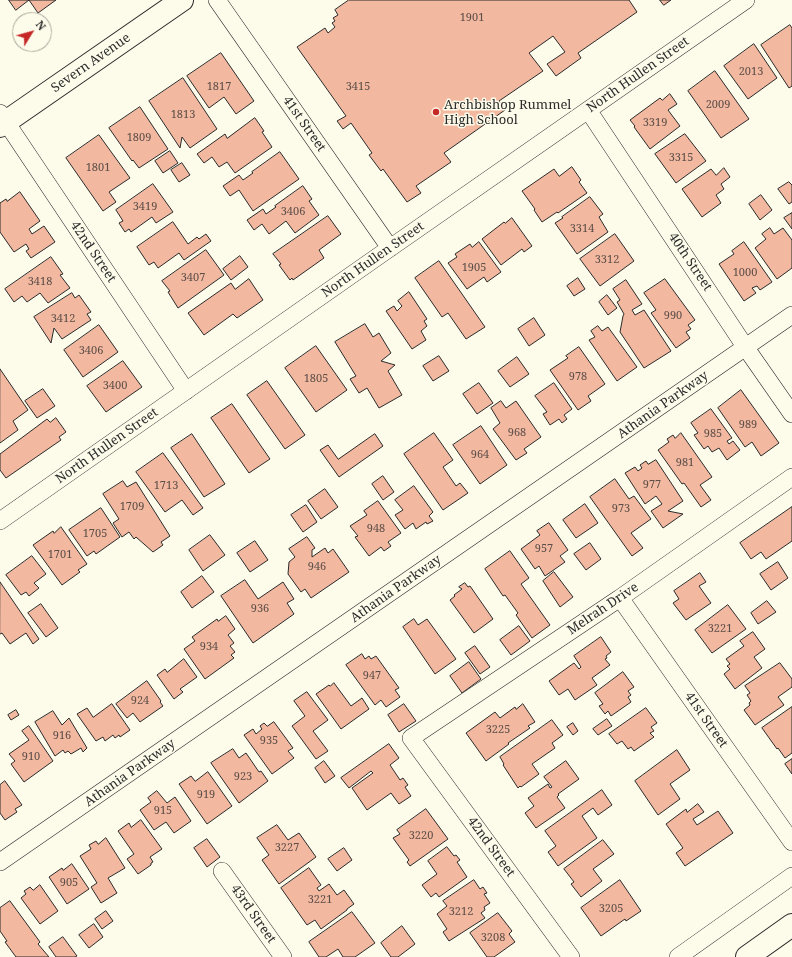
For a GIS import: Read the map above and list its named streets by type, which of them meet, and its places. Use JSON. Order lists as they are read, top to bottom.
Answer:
{
  "streets": {
    "main road": ["Severn Avenue"],
    "street": [
      "North Hullen Street",
      "41st Street",
      "42nd Street",
      "40th Street",
      "Athania Parkway",
      "Melrah Drive",
      "43rd Street"
    ]
  },
  "crossings": [
    ["Severn Avenue", "42nd Street"],
    ["North Hullen Street", "41st Street"],
    ["North Hullen Street", "42nd Street"],
    ["North Hullen Street", "40th Street"],
    ["41st Street", "Melrah Drive"],
    ["42nd Street", "Melrah Drive"],
    ["40th Street", "Athania Parkway"]
  ],
  "places": ["Archbishop Rummel High School"],
  "house_numbers": [
    "1901",
    "2013",
    "1817",
    "3415",
    "2009",
    "1813",
    "3319",
    "1809",
    "3315",
    "1801",
    "3419",
    "3406",
    "3314",
    "3312",
    "1905",
    "1000",
    "3407",
    "3418",
    "990",
    "3412",
    "3406",
    "978",
    "1805",
    "3400",
    "989",
    "968",
    "985",
    "964",
    "981",
    "977",
    "1713",
    "1709",
    "973",
    "948",
    "1705",
    "957",
    "1701",
    "946",
    "936",
    "3221",
    "934",
    "947",
    "924",
    "3225",
    "916",
    "935",
    "910",
    "923",
    "919",
    "915",
    "3220",
    "3227",
    "905",
    "3221",
    "3205",
    "3212",
    "3208"
  ],
  "north": "top right"
}
